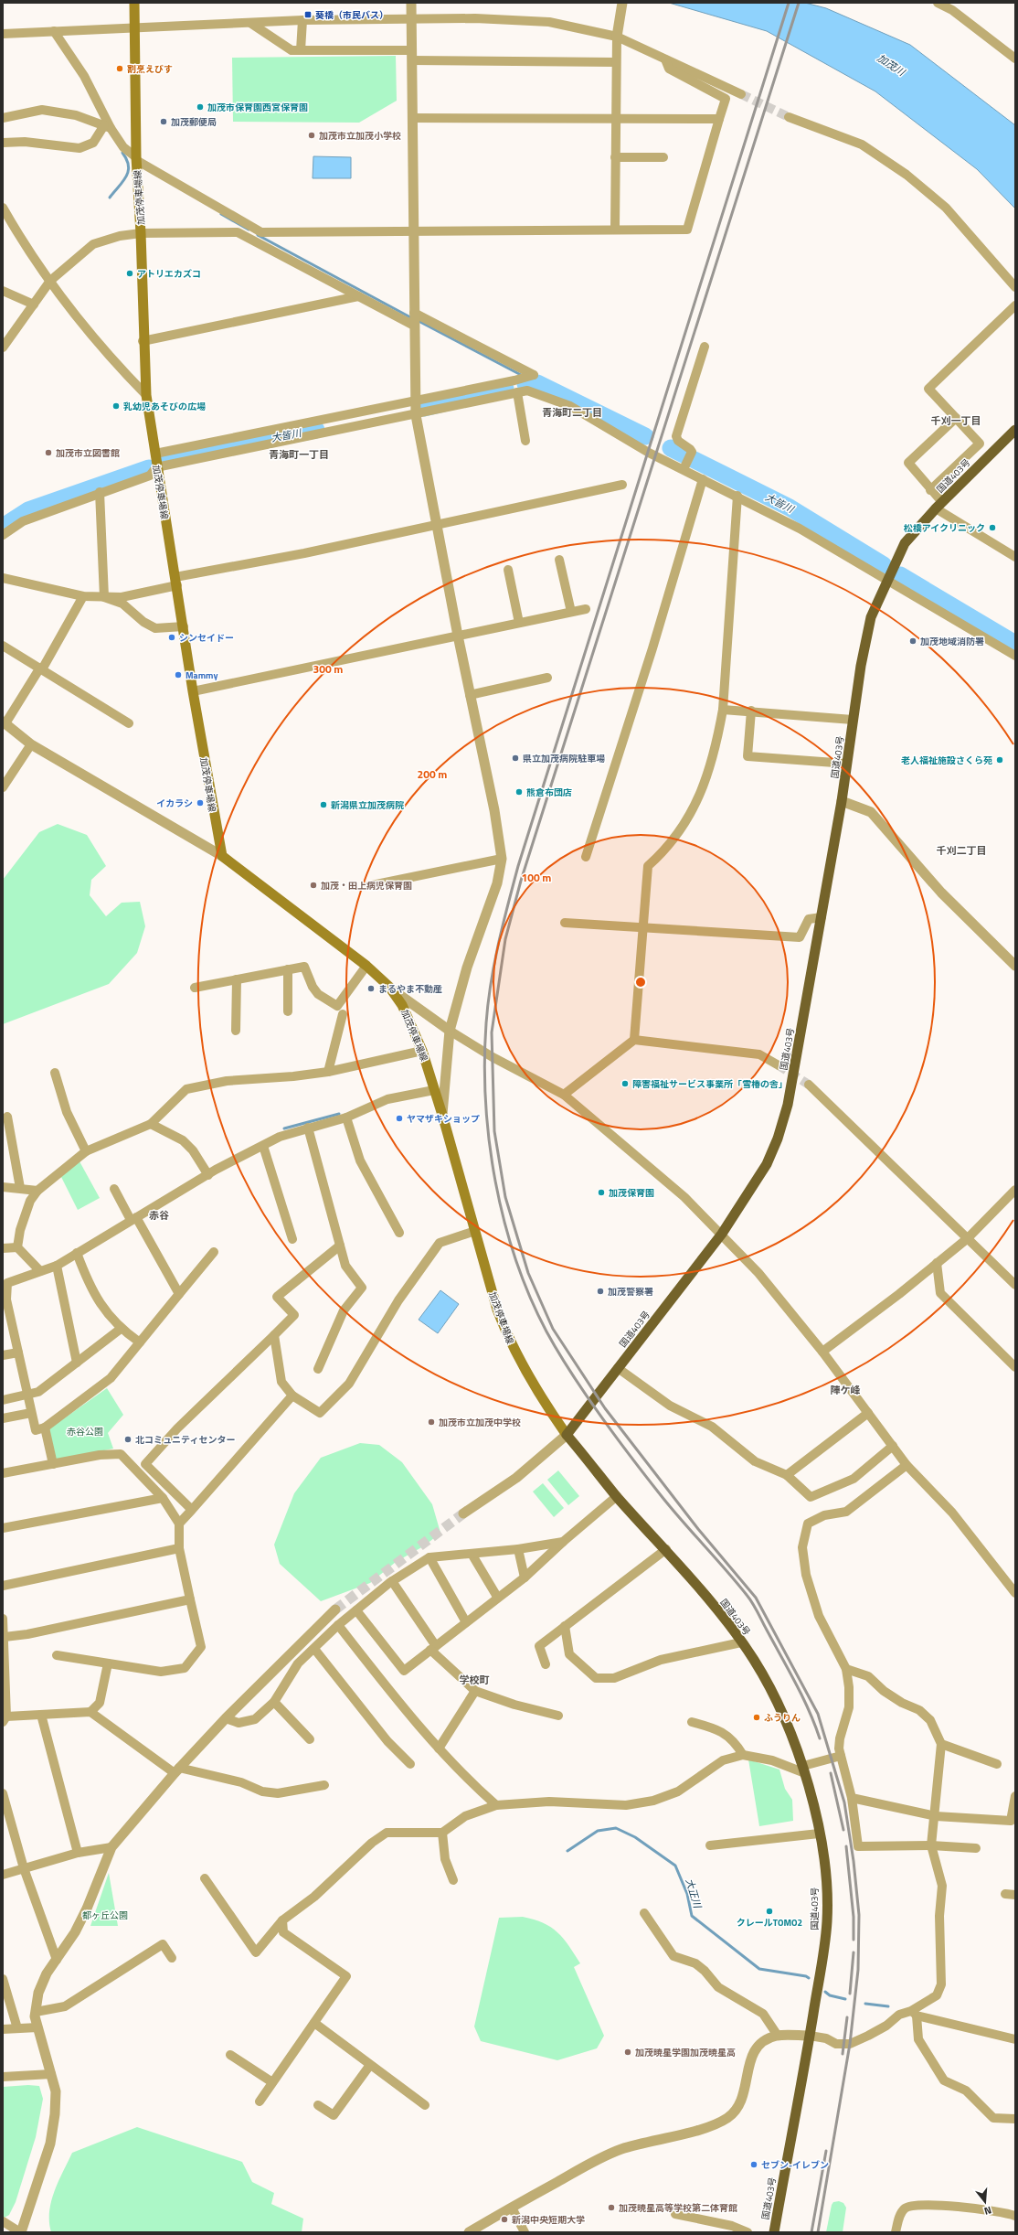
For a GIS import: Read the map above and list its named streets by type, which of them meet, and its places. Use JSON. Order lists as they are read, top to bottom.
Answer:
{
  "streets": {
    "highway": ["国道403号"],
    "main road": ["加茂停車場線"]
  },
  "crossings": [
    ["加茂停車場線", "国道403号"]
  ],
  "districts": [
    "青海町二丁目",
    "千刈一丁目",
    "青海町一丁目",
    "千刈二丁目",
    "赤谷",
    "陣ケ峰",
    "学校町"
  ],
  "water": ["加茂川", "大皆川", "大正川"],
  "parks": ["赤谷公園", "都ヶ丘公園"],
  "places": {
    "transit": ["葵橋（市民バス）"],
    "other": [
      "割烹えびす",
      "加茂市保育園西宮保育園",
      "加茂郵便局",
      "加茂市立加茂小学校",
      "アトリエカズコ",
      "乳幼児あそびの広場",
      "加茂市立図書館",
      "松橋アイクリニック",
      "シンセイドー",
      "加茂地域消防署",
      "Mammy",
      "県立加茂病院駐車場",
      "老人福祉施設さくら苑",
      "熊倉布団店",
      "イカラシ",
      "新潟県立加茂病院",
      "加茂・田上病児保育園",
      "まるやま不動産",
      "障害福祉サービス事業所「雪椿の舎」",
      "ヤマザキショップ",
      "加茂保育園",
      "加茂警察署",
      "加茂市立加茂中学校",
      "北コミュニティセンター",
      "ふうりん",
      "クレールTOMO2",
      "加茂暁星学園加茂暁星高",
      "セブン-イレブン",
      "加茂暁星高等学校第二体育館",
      "新潟中央短期大学"
    ]
  },
  "north": "bottom",
  "rings": ["300 m", "200 m", "100 m"]
}
